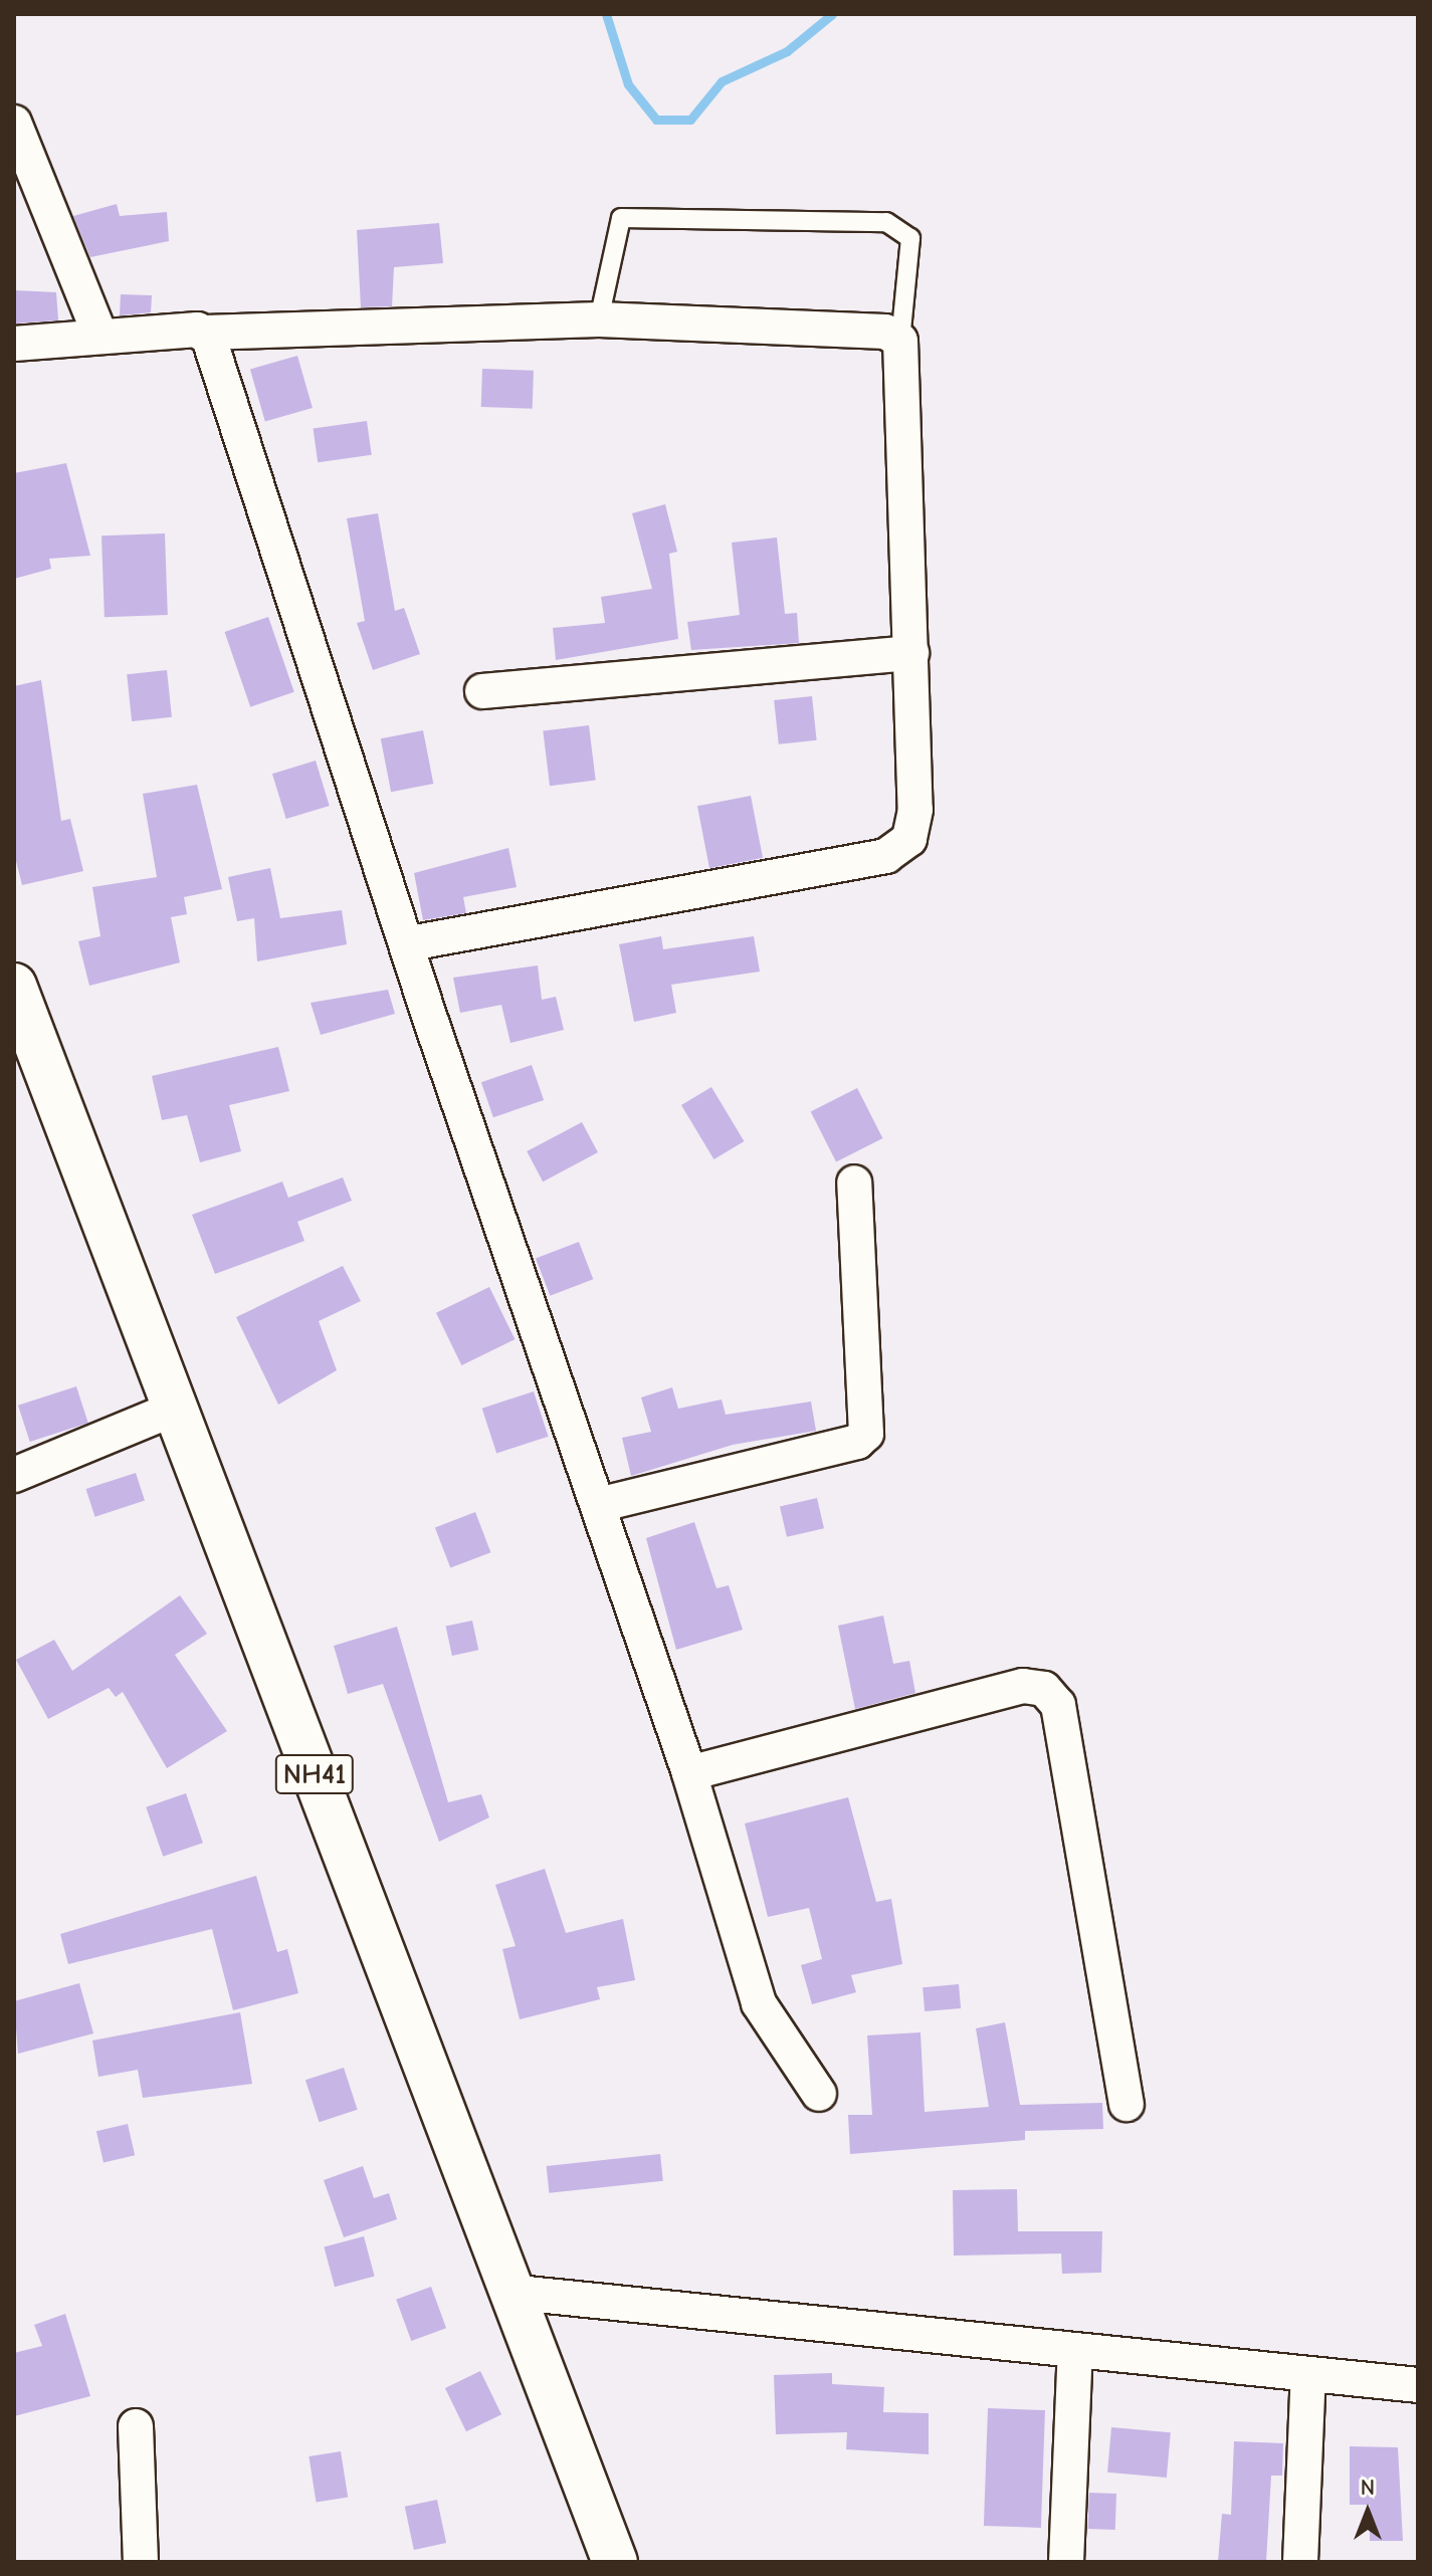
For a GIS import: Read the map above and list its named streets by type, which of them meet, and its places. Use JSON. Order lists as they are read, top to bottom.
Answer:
{
  "streets": {
    "highway": ["NH41"]
  },
  "north": "top"
}
